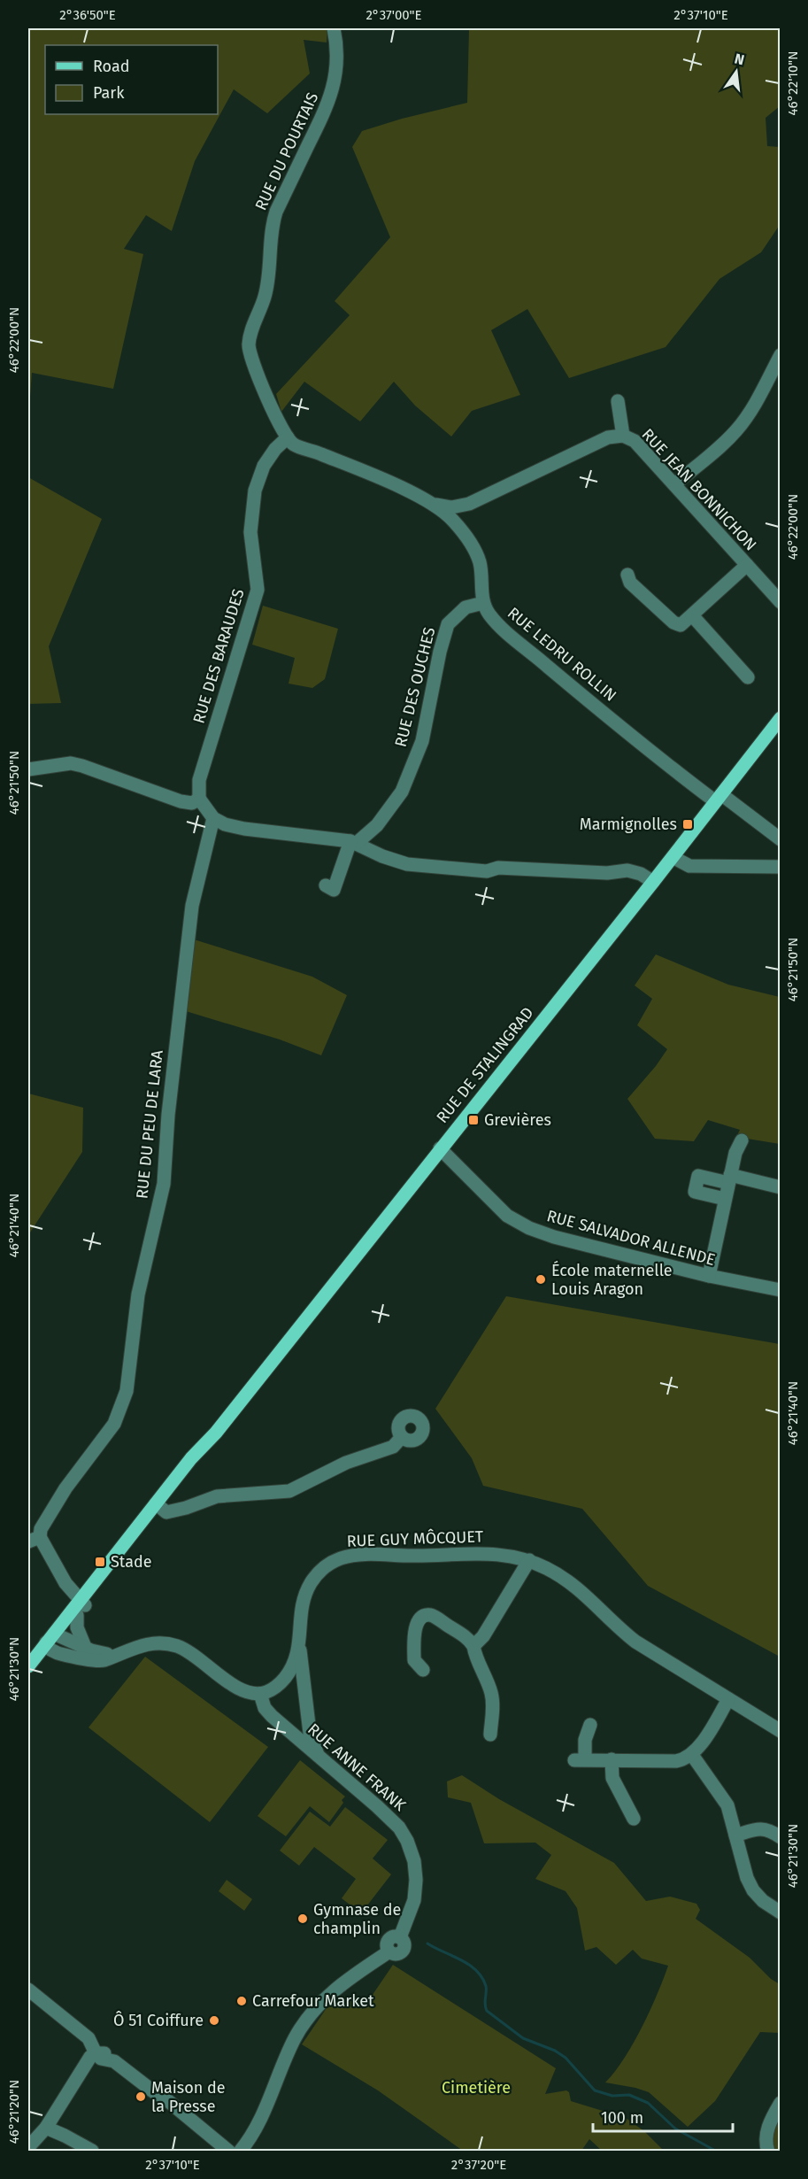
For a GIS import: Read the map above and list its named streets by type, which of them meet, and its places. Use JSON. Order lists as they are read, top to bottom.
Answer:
{
  "streets": {
    "main road": ["RUE DE STALINGRAD"],
    "street": [
      "RUE DU POURTAIS",
      "RUE JEAN BONNICHON",
      "RUE LEDRU ROLLIN",
      "RUE DES BARAUDES",
      "RUE DES OUCHES",
      "RUE DU PEU DE LARA",
      "RUE SALVADOR ALLENDE",
      "RUE GUY MÔCQUET",
      "RUE ANNE FRANK"
    ]
  },
  "crossings": [
    ["RUE DU POURTAIS", "RUE DES BARAUDES"],
    ["RUE LEDRU ROLLIN", "RUE DES OUCHES"],
    ["RUE LEDRU ROLLIN", "RUE DE STALINGRAD"],
    ["RUE DE STALINGRAD", "RUE SALVADOR ALLENDE"],
    ["RUE GUY MÔCQUET", "RUE ANNE FRANK"]
  ],
  "parks": ["Cimetière"],
  "places": {
    "transit": ["Marmignolles", "Grevières", "Stade"],
    "other": [
      "École maternelle Louis Aragon",
      "Gymnase de champlin",
      "Carrefour Market",
      "Ô 51 Coiffure",
      "Maison de la Presse"
    ]
  },
  "legend": ["Road", "Park"],
  "scale_bar": "100 m",
  "north": "top",
  "coordinates": [
    "2°36'50\"E",
    "2°37'00\"E",
    "2°37'10\"E",
    "46°22'10\"N",
    "46°22'00\"N",
    "46°21'50\"N",
    "46°21'40\"N",
    "46°21'30\"N",
    "46°21'20\"N",
    "2°37'20\"E"
  ]
}
